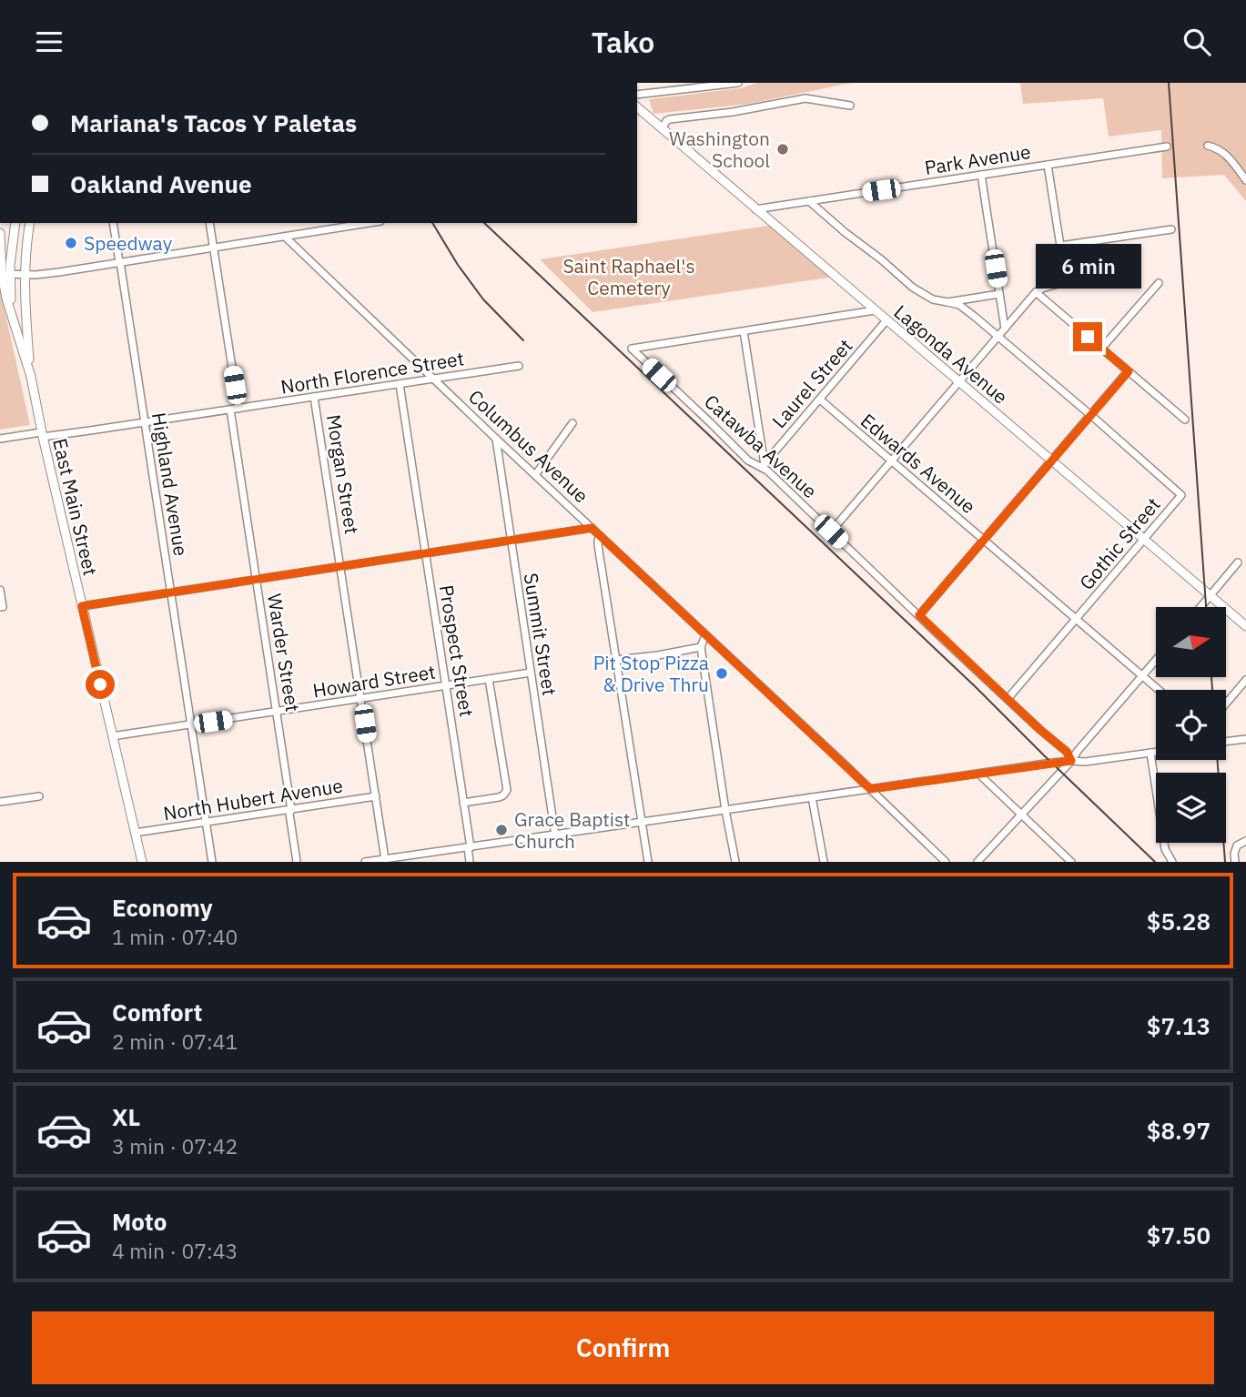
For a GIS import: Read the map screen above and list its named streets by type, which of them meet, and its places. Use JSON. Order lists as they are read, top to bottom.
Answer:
{
  "streets": {
    "main road": ["Lagonda Avenue", "East Main Street"],
    "street": [
      "Park Avenue",
      "North Florence Street",
      "Laurel Street",
      "Columbus Avenue",
      "Catawba Avenue",
      "Edwards Avenue",
      "Morgan Street",
      "Highland Avenue",
      "Gothic Street",
      "Summit Street",
      "Prospect Street",
      "Warder Street",
      "Howard Street",
      "North Hubert Avenue"
    ]
  },
  "crossings": [
    ["Park Avenue", "Lagonda Avenue"],
    ["Park Avenue", "Gothic Street"],
    ["Lagonda Avenue", "Laurel Street"],
    ["Lagonda Avenue", "Gothic Street"],
    ["North Florence Street", "Columbus Avenue"],
    ["North Florence Street", "Morgan Street"],
    ["North Florence Street", "Highland Avenue"],
    ["North Florence Street", "East Main Street"],
    ["North Florence Street", "Prospect Street"],
    ["North Florence Street", "Warder Street"],
    ["Laurel Street", "Catawba Avenue"],
    ["Laurel Street", "Edwards Avenue"],
    ["Columbus Avenue", "Summit Street"],
    ["Catawba Avenue", "Gothic Street"],
    ["Edwards Avenue", "Gothic Street"],
    ["Morgan Street", "Howard Street"],
    ["Morgan Street", "North Hubert Avenue"],
    ["Highland Avenue", "Howard Street"],
    ["Highland Avenue", "North Hubert Avenue"],
    ["East Main Street", "Howard Street"],
    ["East Main Street", "North Hubert Avenue"],
    ["Summit Street", "Howard Street"],
    ["Prospect Street", "Howard Street"],
    ["Warder Street", "Howard Street"],
    ["Warder Street", "North Hubert Avenue"]
  ],
  "parks": ["Saint Raphael's Cemetery"],
  "places": [
    "Washington School",
    "Speedway",
    "Pit Stop Pizza & Drive Thru",
    "Grace Baptist Church"
  ],
  "north": "right",
  "page": {
    "header": "Tako",
    "banner": ["Mariana's Tacos Y Paletas", "Oakland Avenue"],
    "bubble": "6 min",
    "list": [
      {
        "name": "Economy",
        "note": "1 min · 07:40",
        "value": "$5.28"
      },
      {
        "name": "Comfort",
        "note": "2 min · 07:41",
        "value": "$7.13"
      },
      {
        "name": "XL",
        "note": "3 min · 07:42",
        "value": "$8.97"
      },
      {
        "name": "Moto",
        "note": "4 min · 07:43",
        "value": "$7.50"
      }
    ],
    "buttons": "Confirm"
  }
}
